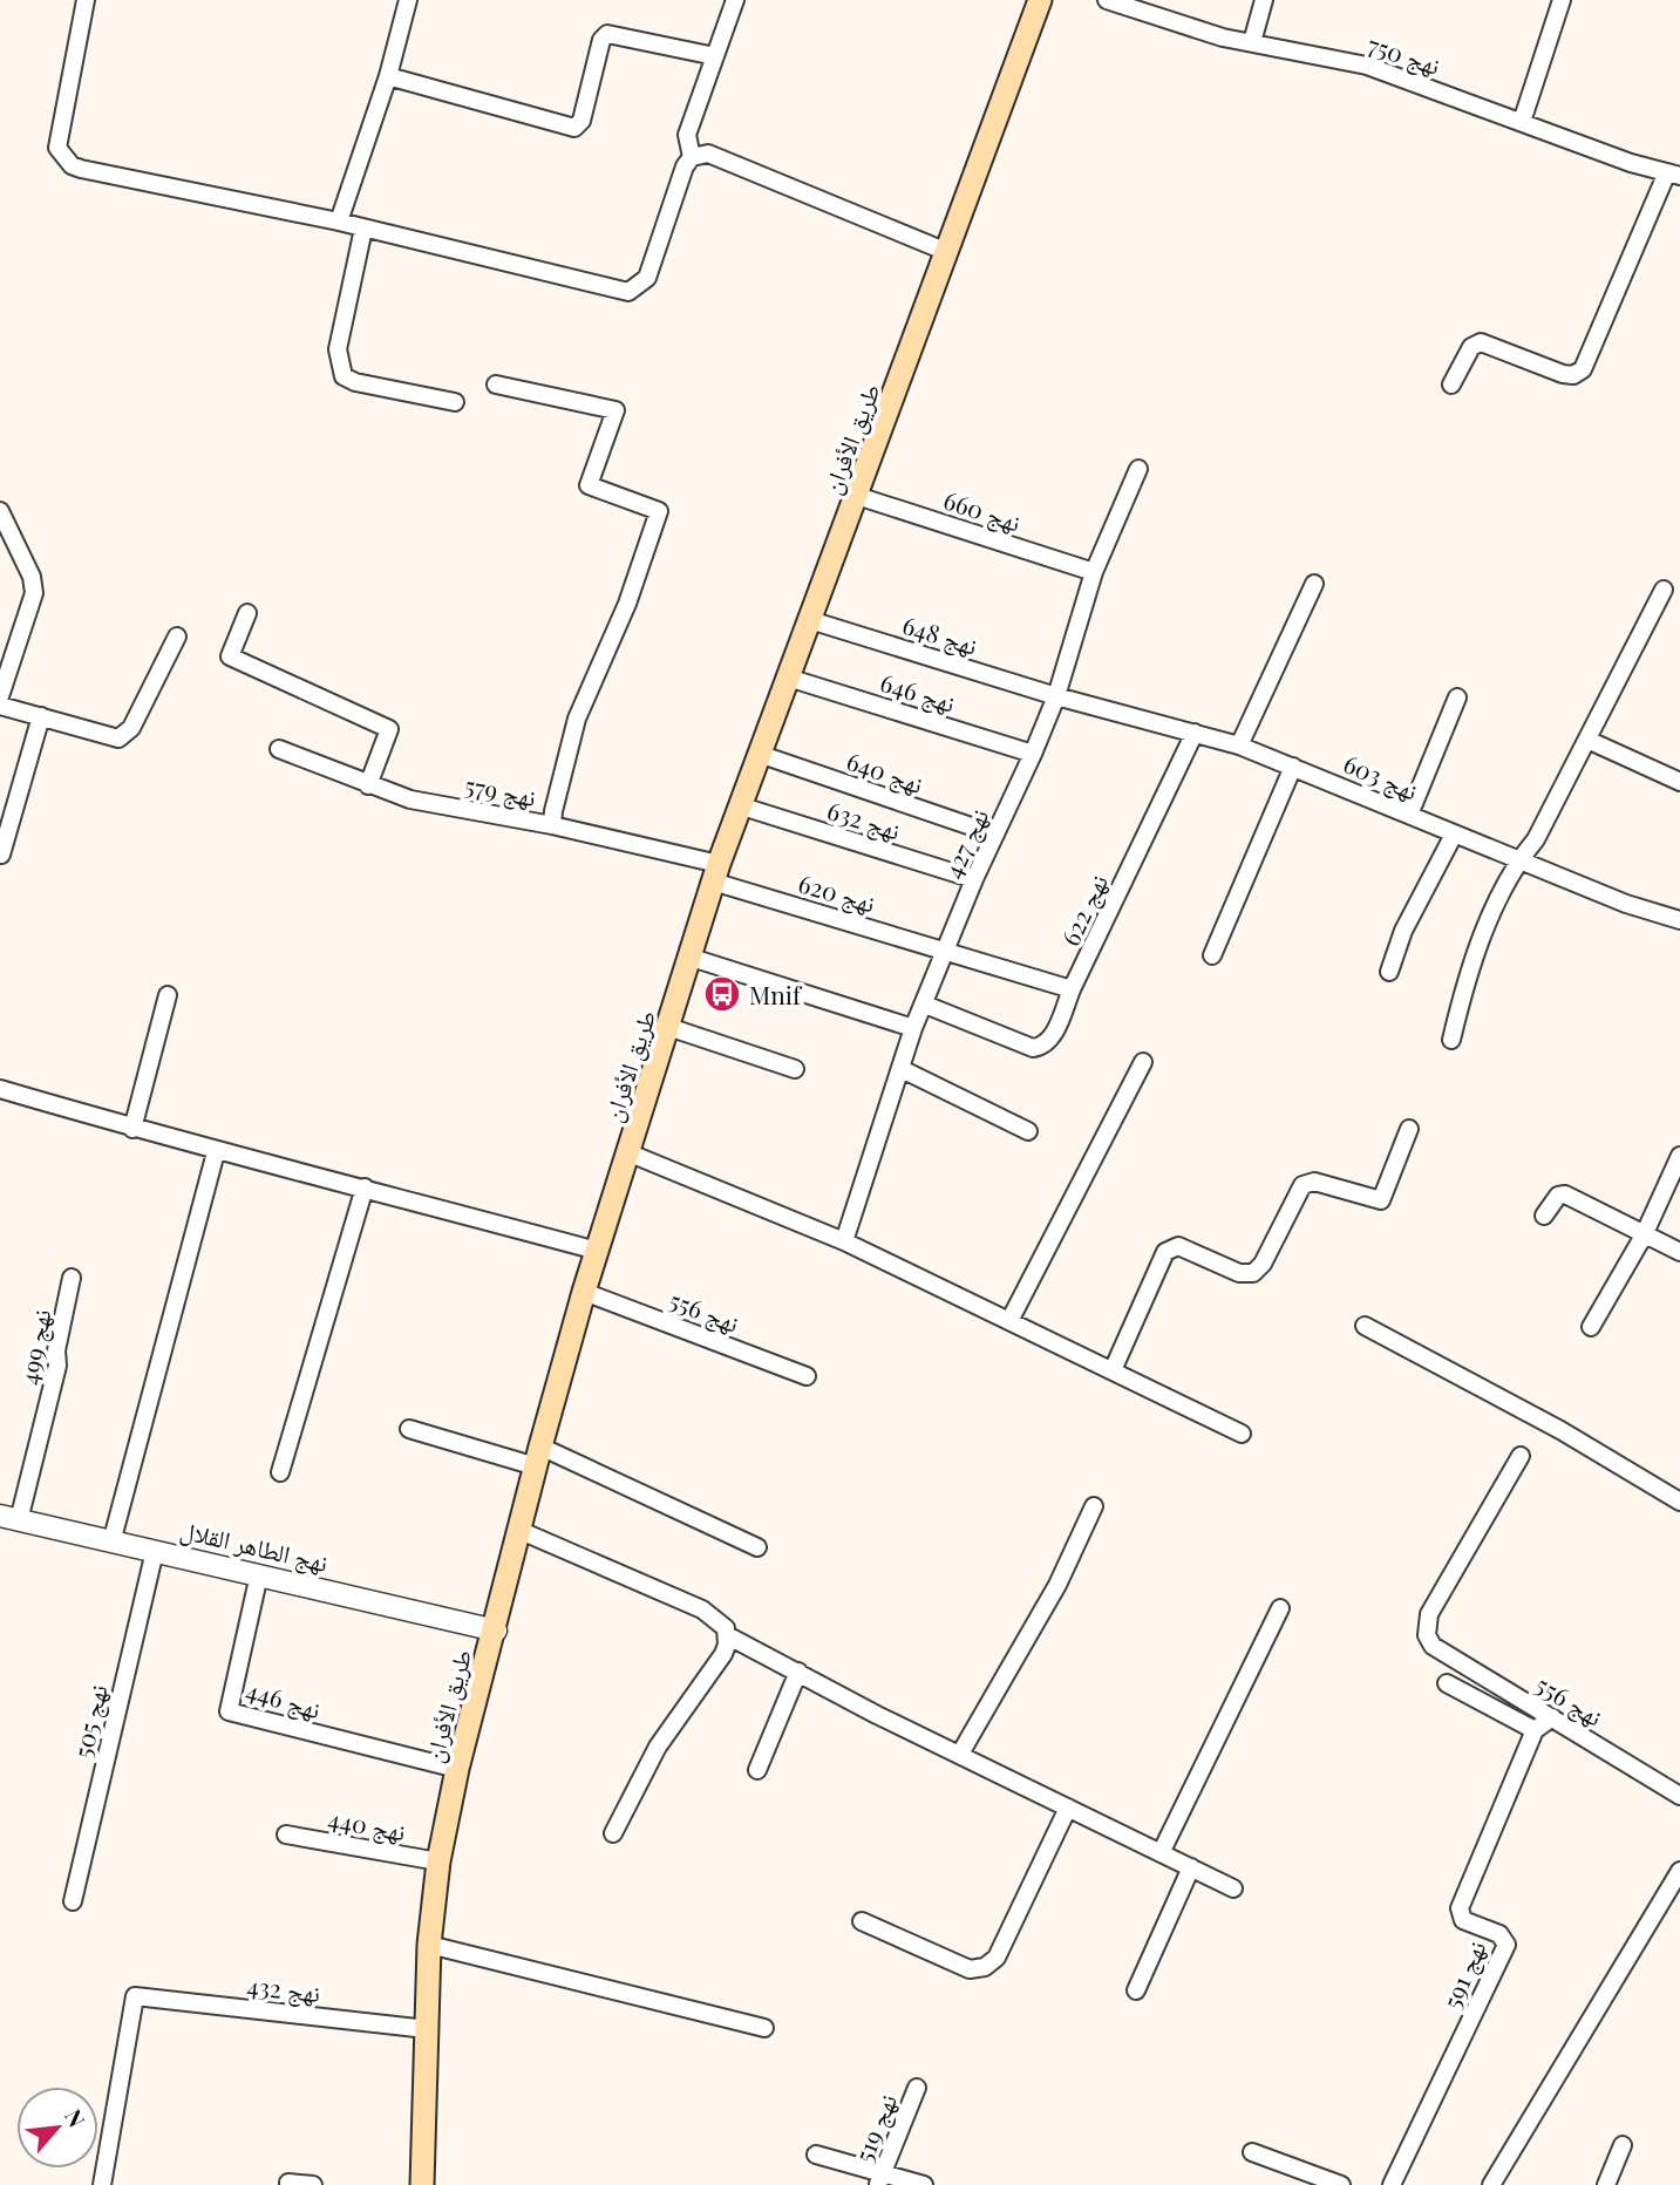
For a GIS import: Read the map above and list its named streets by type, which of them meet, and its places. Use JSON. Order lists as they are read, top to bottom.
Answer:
{
  "streets": {
    "main road": ["طريق الأفران"],
    "street": [
      "نهج 750",
      "نهج 660",
      "نهج 648",
      "نهج 646",
      "نهج 640",
      "نهج 603",
      "نهج 579",
      "نهج 632",
      "نهج 427",
      "نهج 620",
      "نهج 622",
      "نهج 556",
      "نهج 499",
      "نهج الطاهر القلال",
      "نهج 446",
      "نهج 505",
      "نهج 440",
      "نهج 591",
      "نهج 432",
      "نهج 519"
    ]
  },
  "crossings": [
    ["طريق الأفران", "نهج 660"],
    ["طريق الأفران", "نهج 648"],
    ["طريق الأفران", "نهج 646"],
    ["طريق الأفران", "نهج 640"],
    ["طريق الأفران", "نهج 579"],
    ["طريق الأفران", "نهج 632"],
    ["طريق الأفران", "نهج 620"],
    ["طريق الأفران", "نهج 556"],
    ["طريق الأفران", "نهج الطاهر القلال"],
    ["طريق الأفران", "نهج 446"],
    ["طريق الأفران", "نهج 440"],
    ["طريق الأفران", "نهج 432"],
    ["نهج 660", "نهج 427"],
    ["نهج 648", "نهج 603"],
    ["نهج 648", "نهج 427"],
    ["نهج 646", "نهج 427"],
    ["نهج 640", "نهج 427"],
    ["نهج 603", "نهج 427"],
    ["نهج 603", "نهج 622"],
    ["نهج 579", "نهج 620"],
    ["نهج 632", "نهج 427"],
    ["نهج 427", "نهج 620"],
    ["نهج 427", "نهج 622"],
    ["نهج 499", "نهج الطاهر القلال"],
    ["نهج الطاهر القلال", "نهج 446"],
    ["نهج الطاهر القلال", "نهج 505"]
  ],
  "places": {
    "bus stop": ["Mnif"]
  },
  "north": "top right"
}
